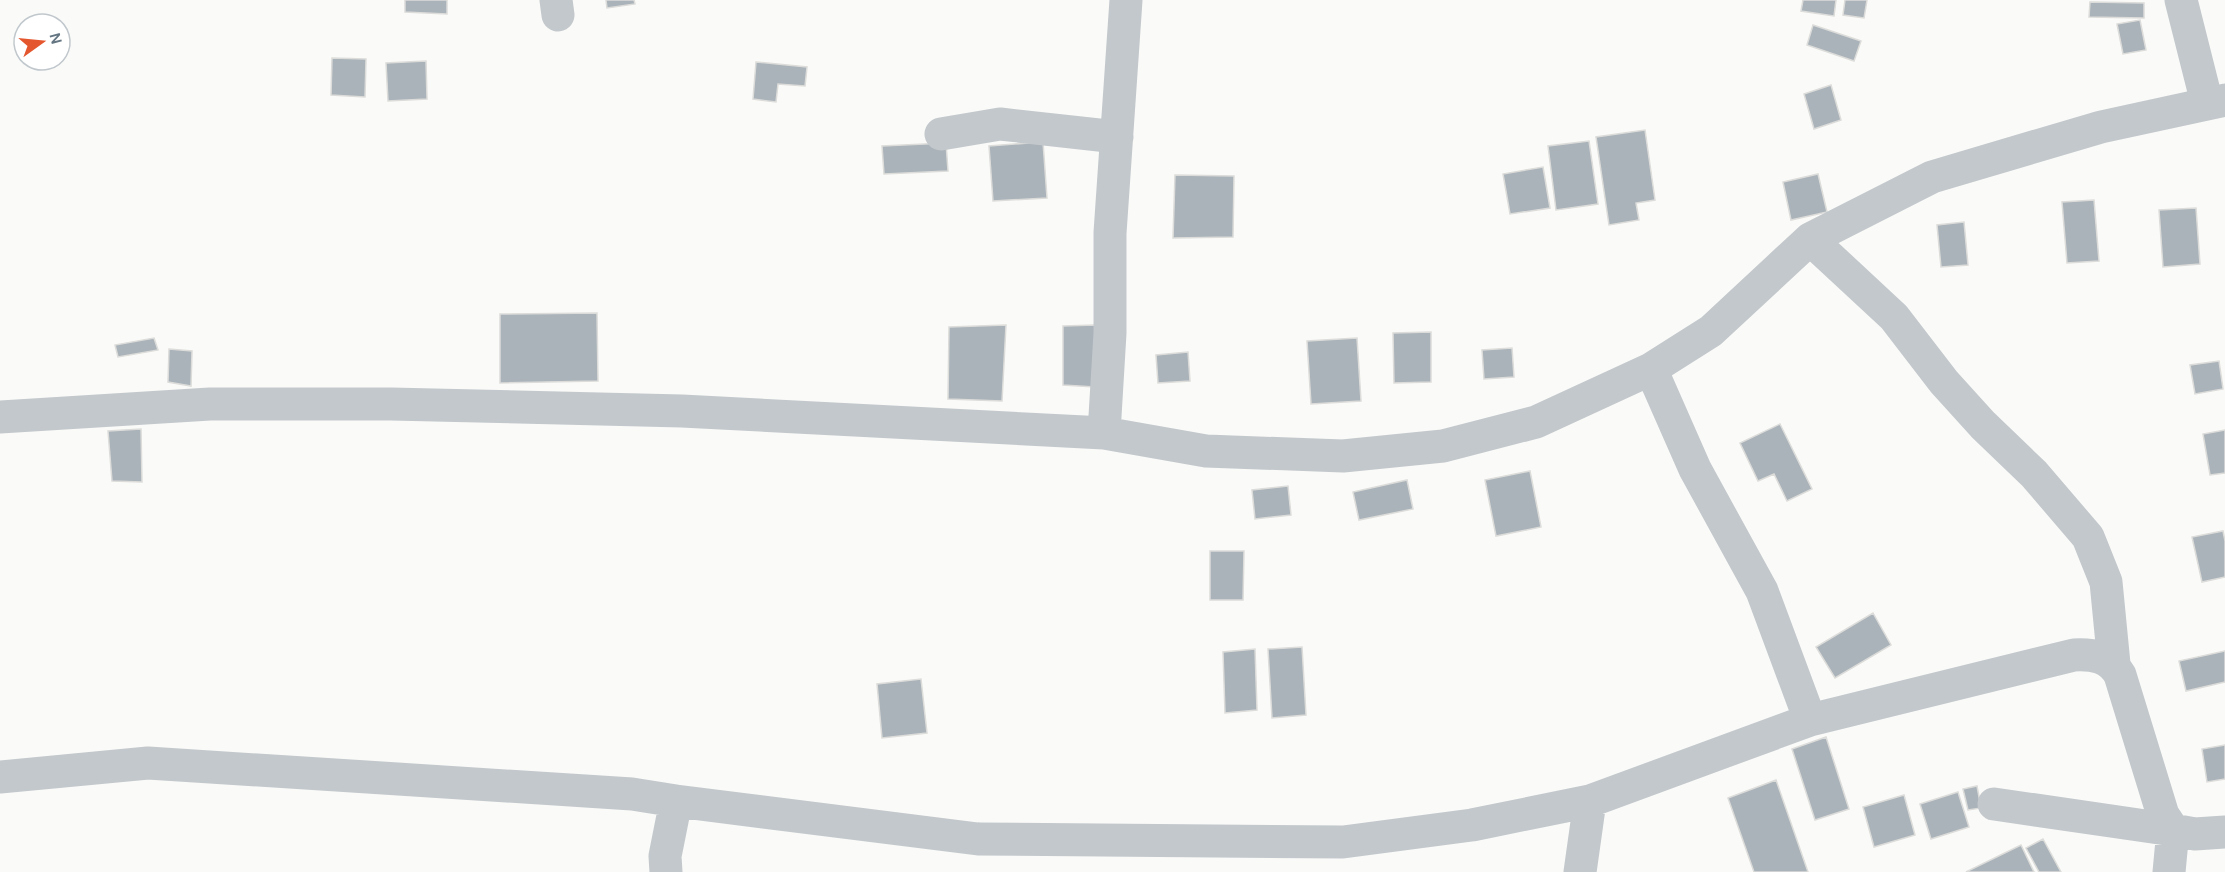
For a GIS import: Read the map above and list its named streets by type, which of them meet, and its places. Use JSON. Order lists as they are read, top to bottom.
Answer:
{
  "north": "right"
}
